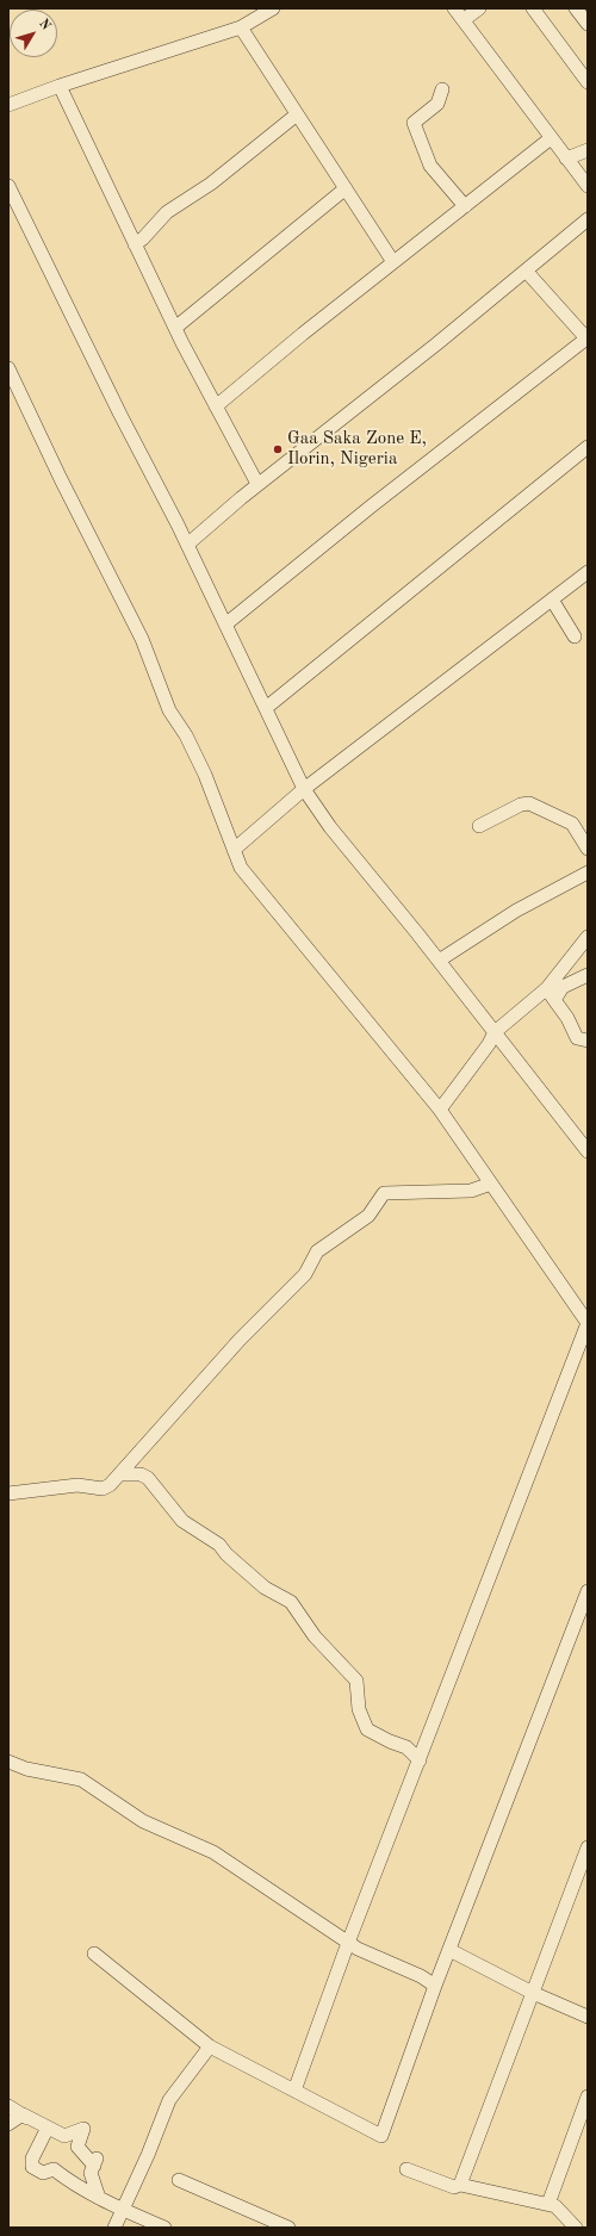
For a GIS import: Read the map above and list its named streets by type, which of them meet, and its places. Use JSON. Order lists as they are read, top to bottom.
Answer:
{
  "places": ["Gaa Saka Zone E, Ilorin, Nigeria"],
  "north": "top right"
}
